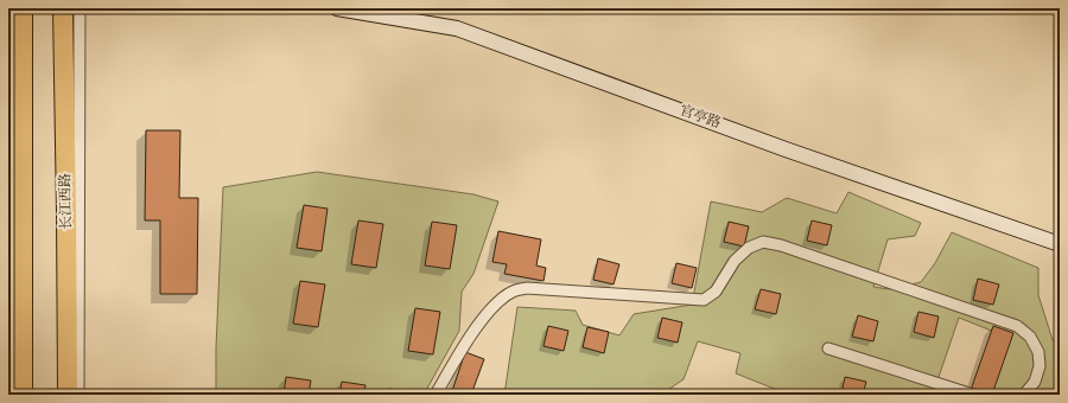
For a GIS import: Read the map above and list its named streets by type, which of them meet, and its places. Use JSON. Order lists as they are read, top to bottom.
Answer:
{
  "streets": {
    "highway": ["长江西路"],
    "street": ["官亭路"]
  }
}
